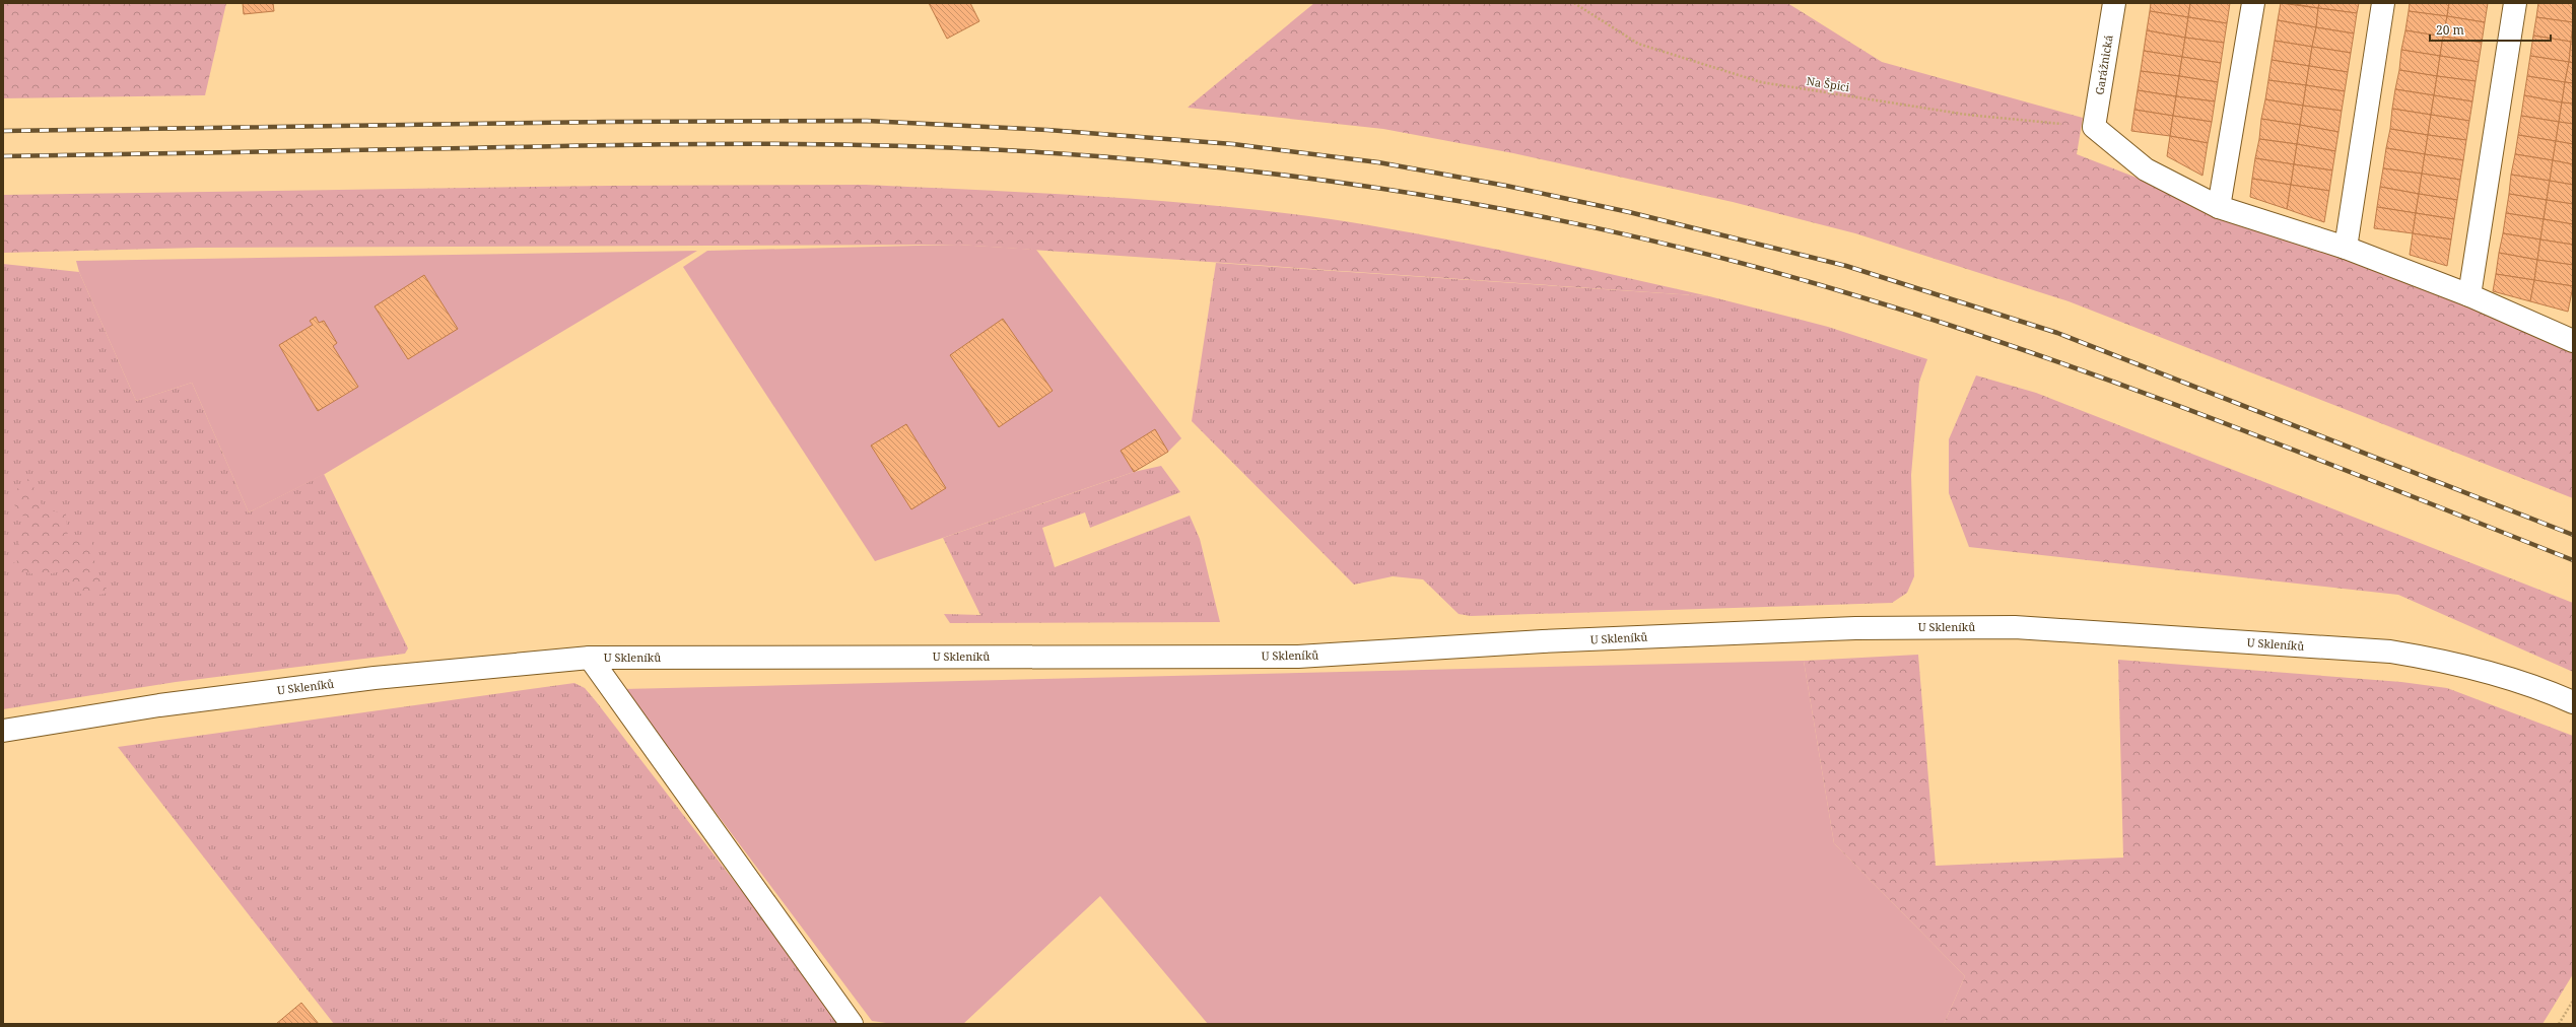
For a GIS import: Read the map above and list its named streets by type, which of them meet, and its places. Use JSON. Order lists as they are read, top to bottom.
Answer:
{
  "streets": {
    "street": ["Garážnická", "U Skleníků"],
    "path": ["Na Špici"]
  },
  "crossings": [
    ["Garážnická", "Na Špici"]
  ],
  "scale_bar": "20 m"
}
